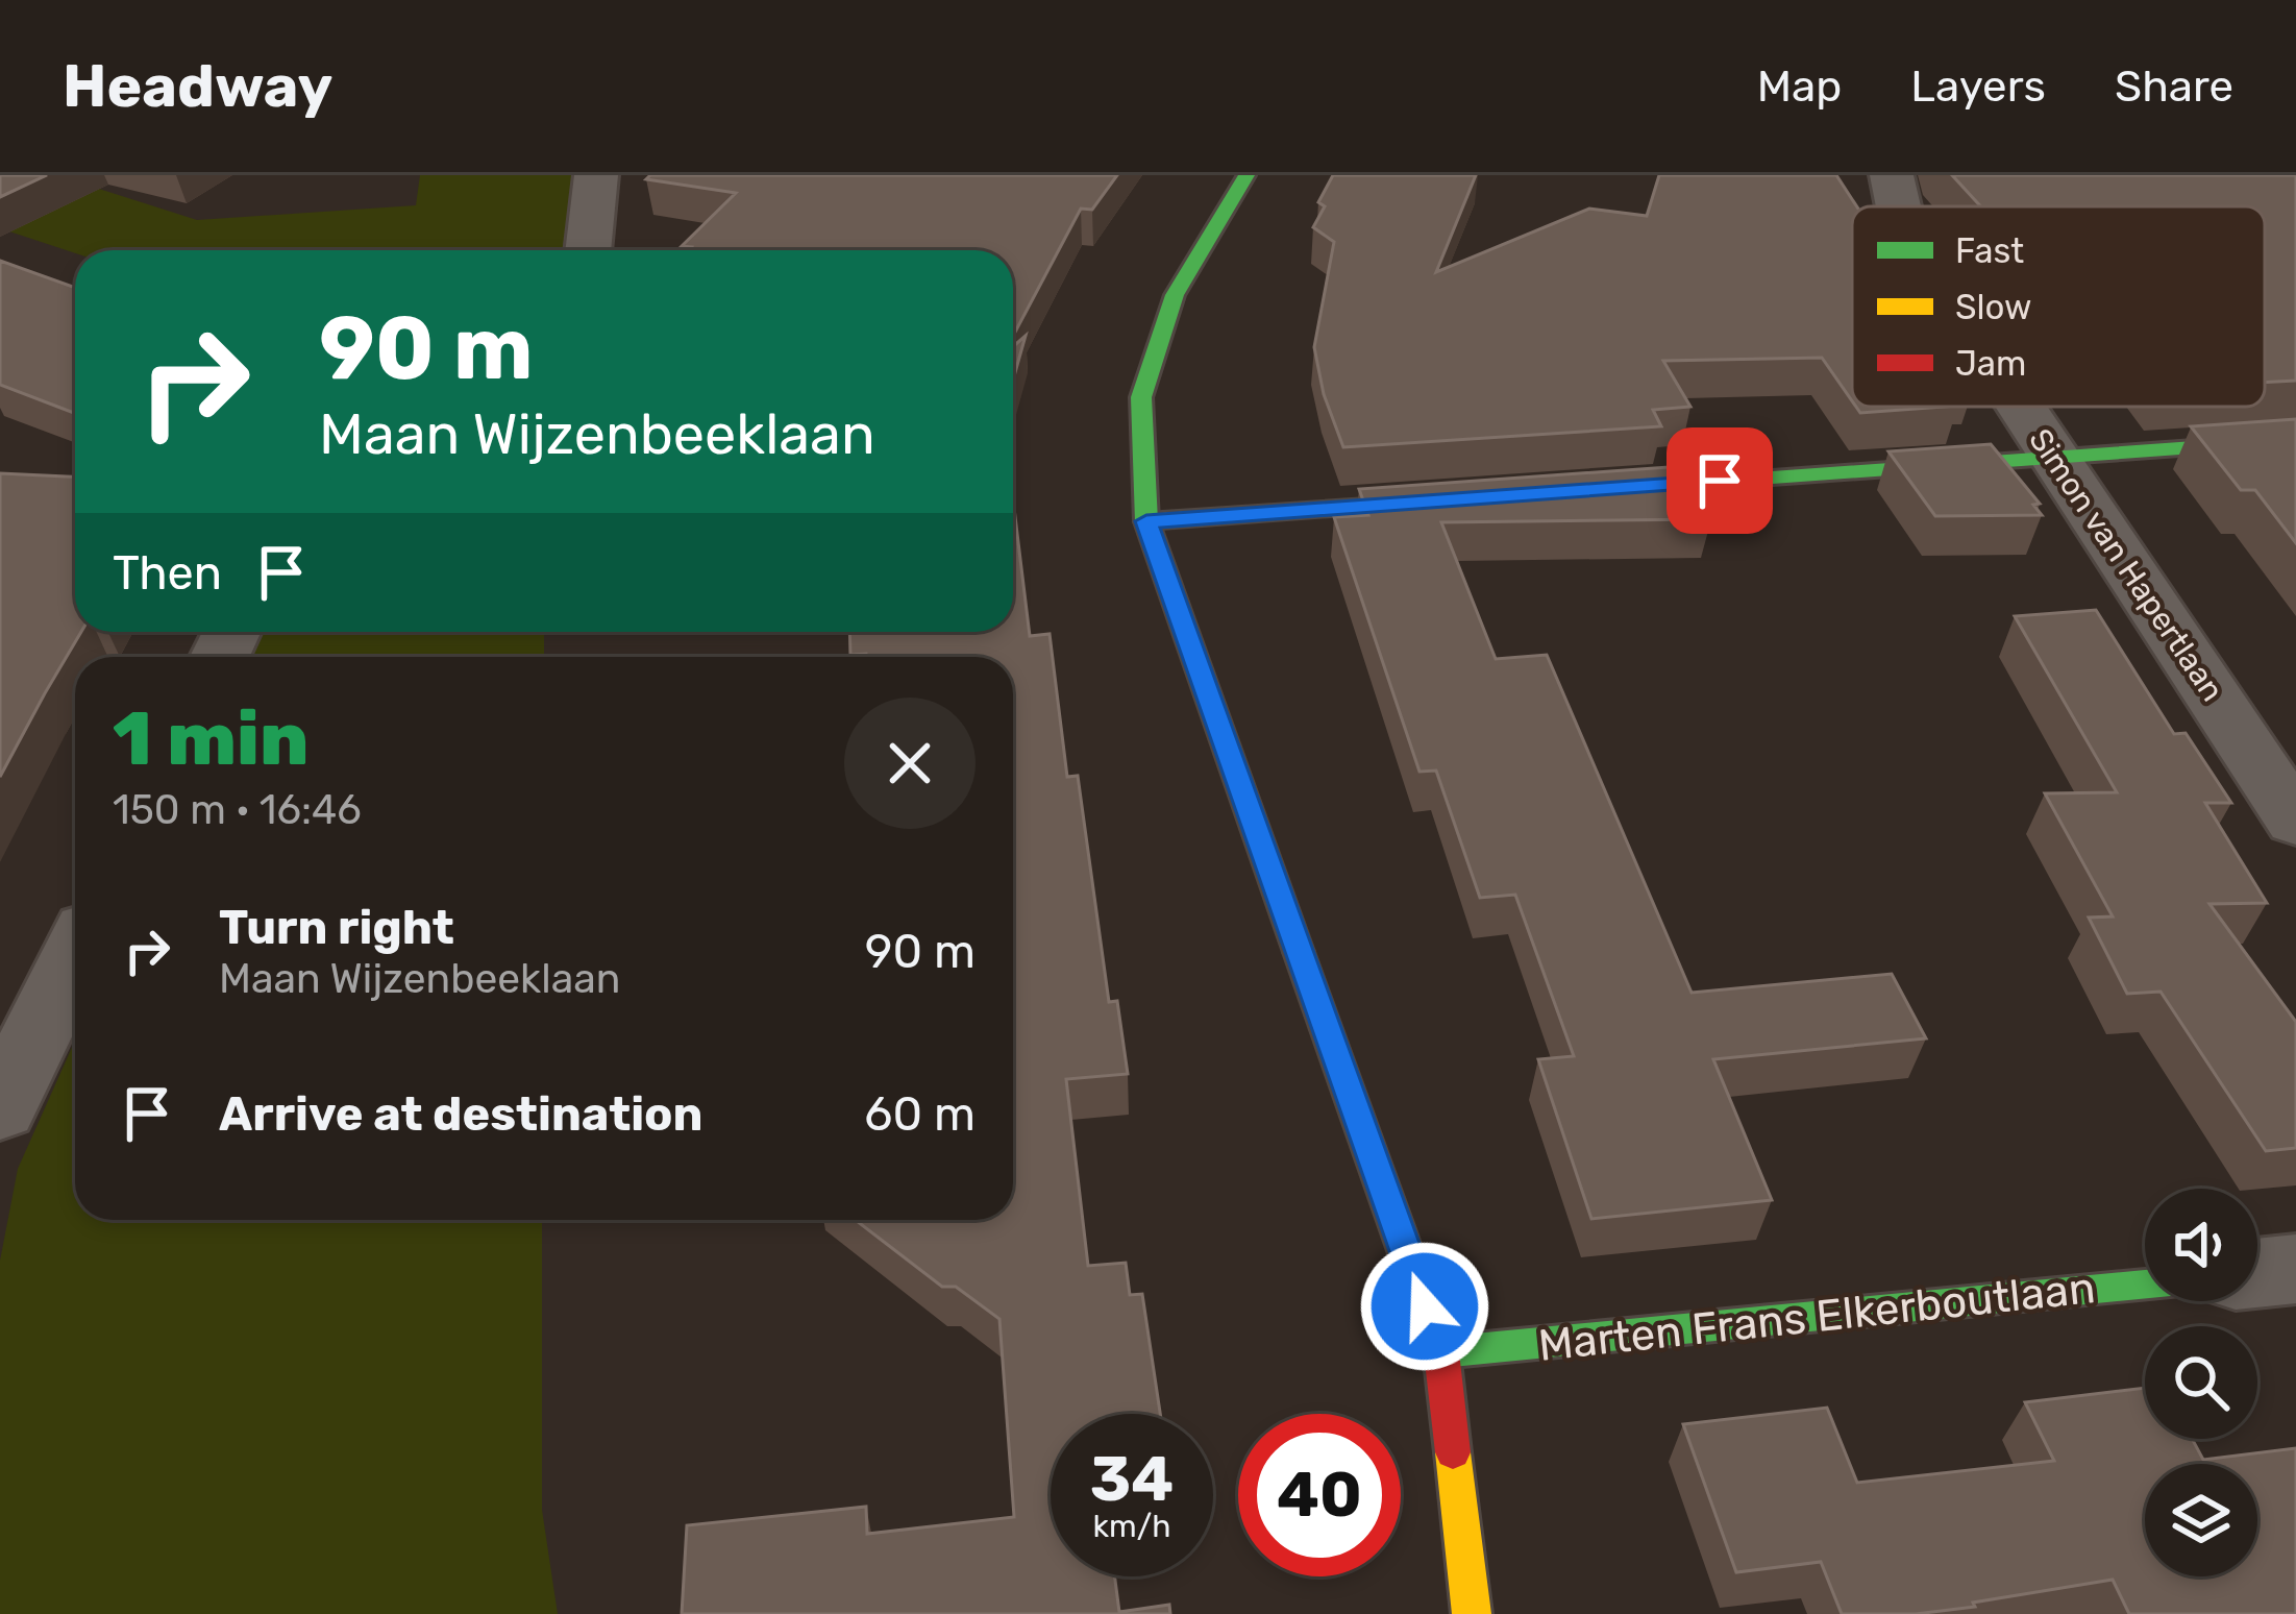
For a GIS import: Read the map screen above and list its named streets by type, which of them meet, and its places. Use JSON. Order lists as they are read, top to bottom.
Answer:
{
  "streets": {
    "street": ["Simon van Hapertlaan", "Marten Frans Elkerboutlaan"]
  },
  "legend": ["Fast", "Slow", "Jam"],
  "page": {
    "header": "Headway",
    "nav": ["Map", "Layers", "Share"],
    "turn": ["90 m", "Maan Wijzenbeeklaan"],
    "then": "Then",
    "heading": ["1 min", "150 m · 16:46"],
    "list": [
      {
        "name": "Turn right",
        "note": "Maan Wijzenbeeklaan",
        "value": "90 m"
      },
      {
        "name": "Arrive at destination",
        "value": "60 m"
      }
    ],
    "speed": "34 km/h",
    "limit": "40"
  }
}
